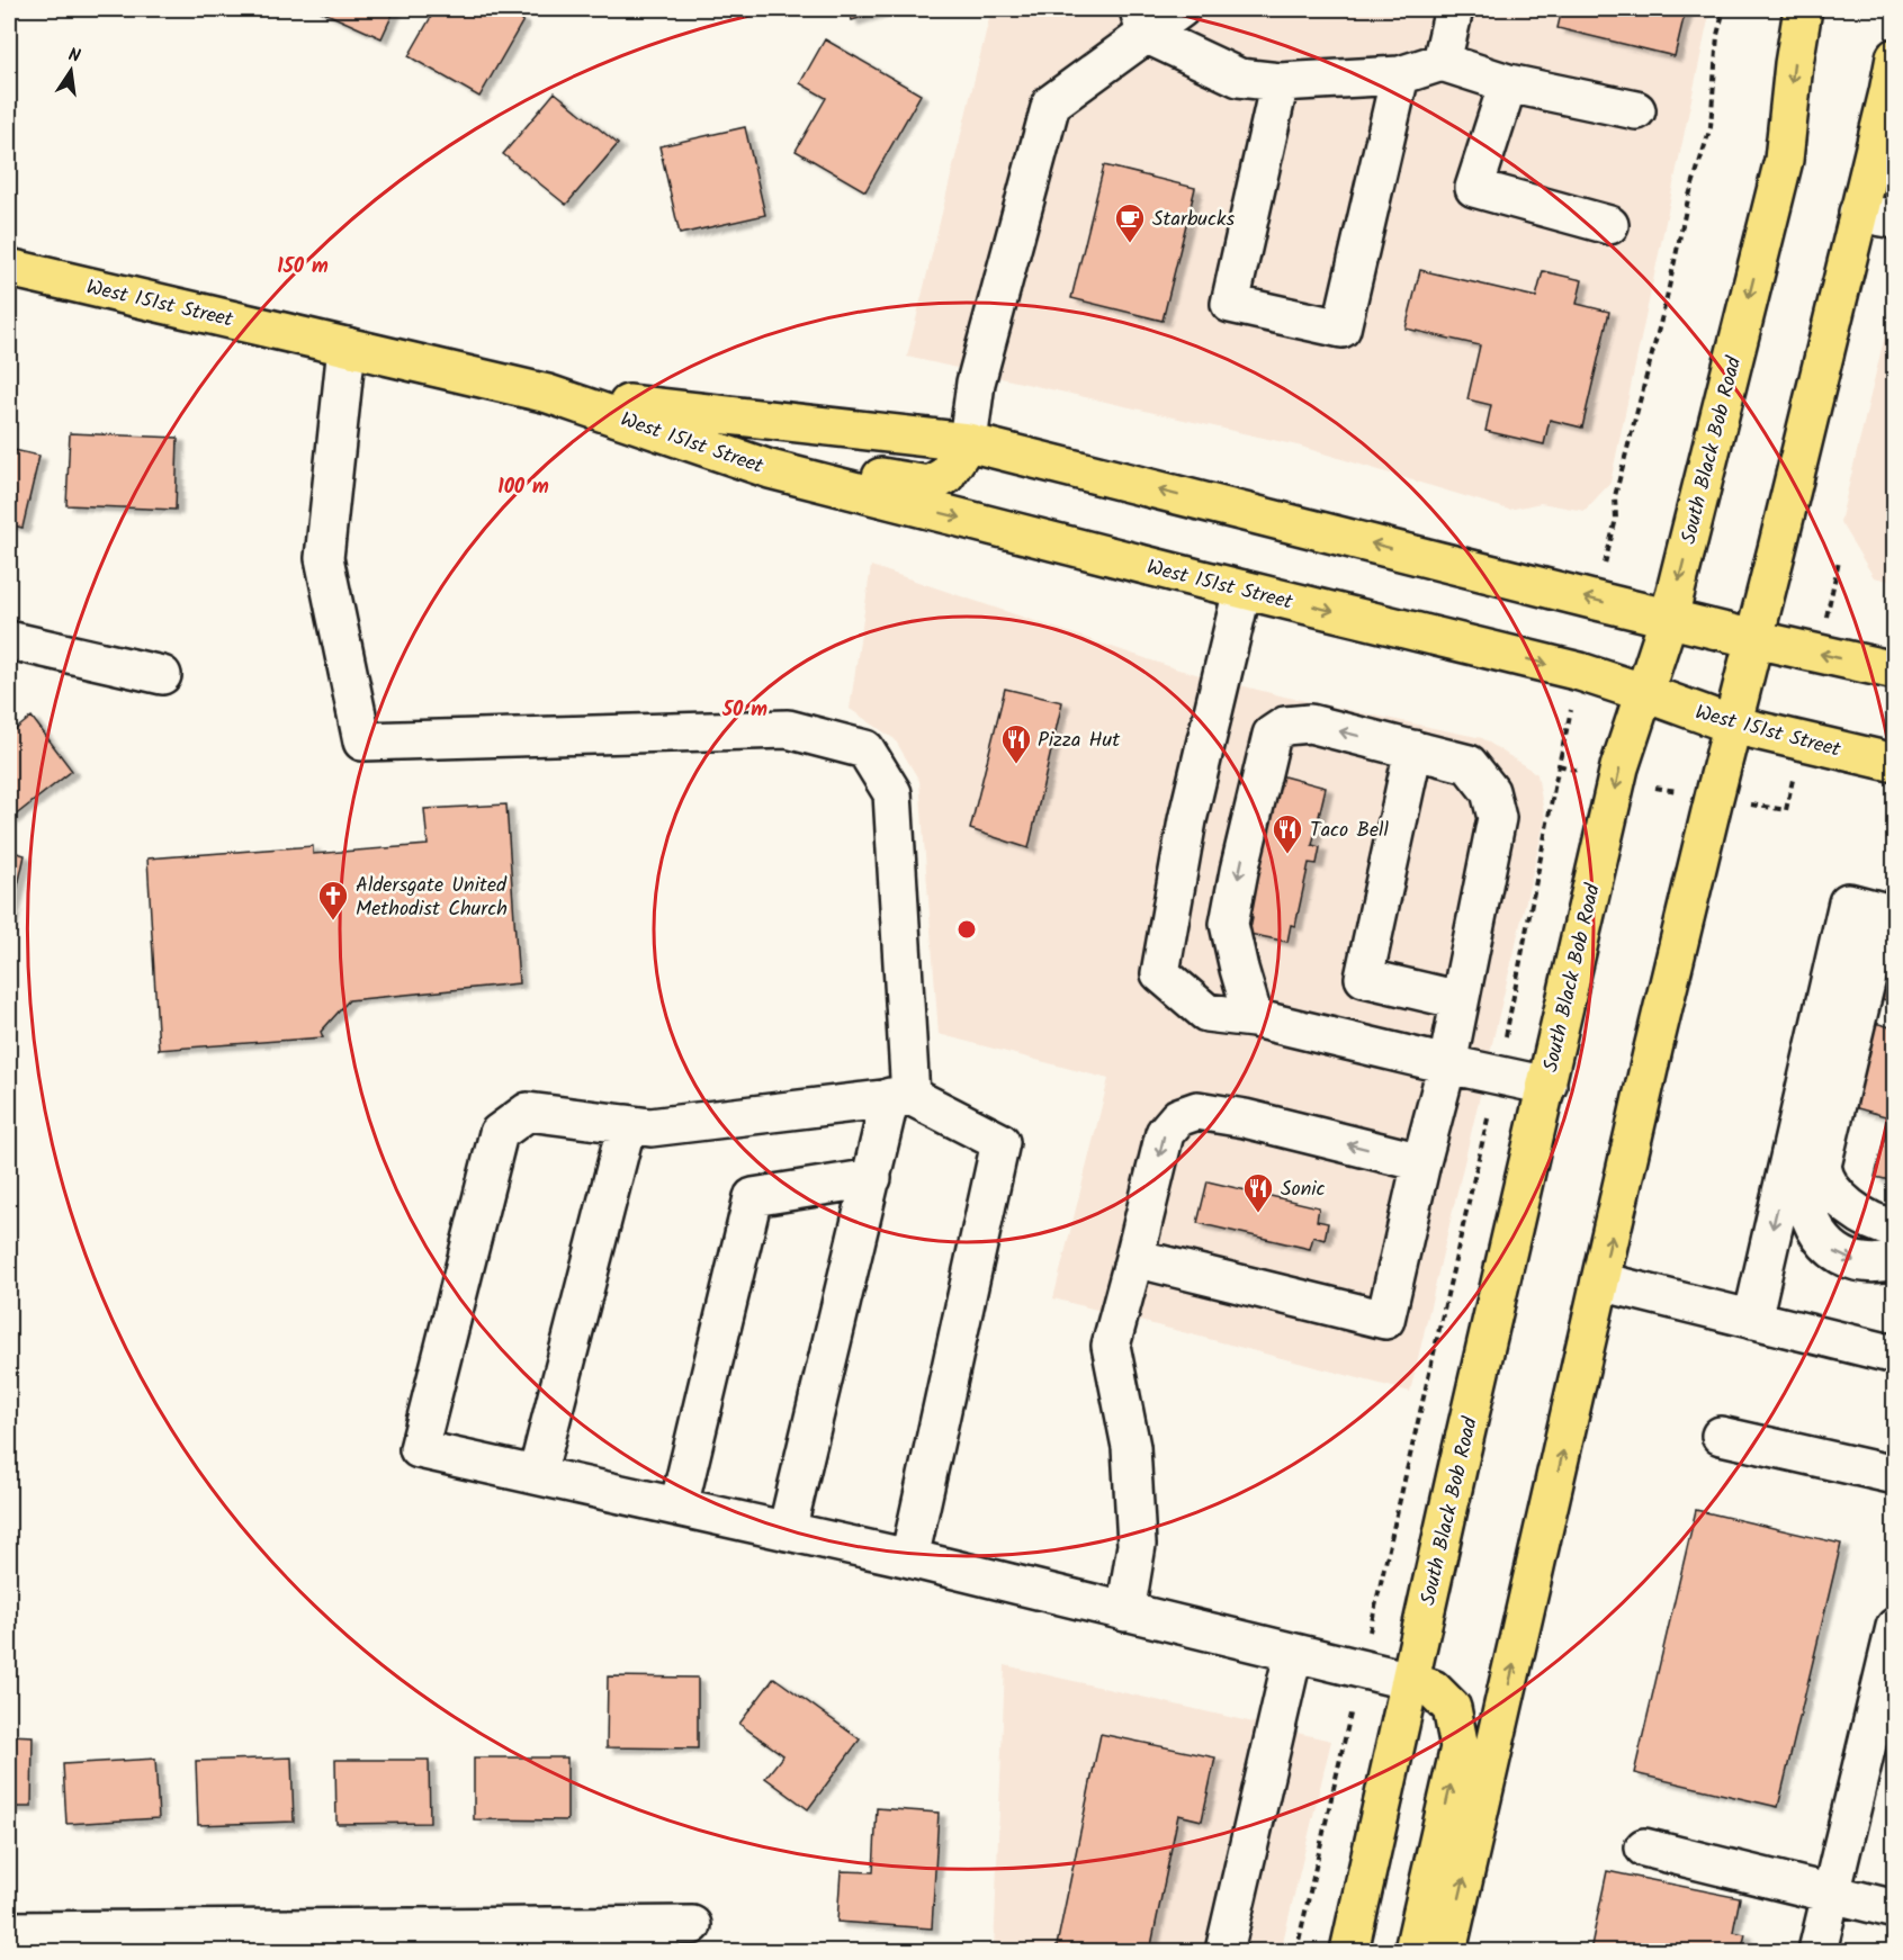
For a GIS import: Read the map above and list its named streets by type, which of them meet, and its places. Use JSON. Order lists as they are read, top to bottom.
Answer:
{
  "streets": {
    "main road": ["West 151st Street", "South Black Bob Road"]
  },
  "crossings": [
    ["West 151st Street", "South Black Bob Road"]
  ],
  "places": {
    "cafe": ["Starbucks"],
    "restaurant": ["Pizza Hut", "Taco Bell", "Sonic"],
    "church": ["Aldersgate United Methodist Church"]
  },
  "north": "top",
  "rings": ["150 m", "100 m", "50 m"]
}
